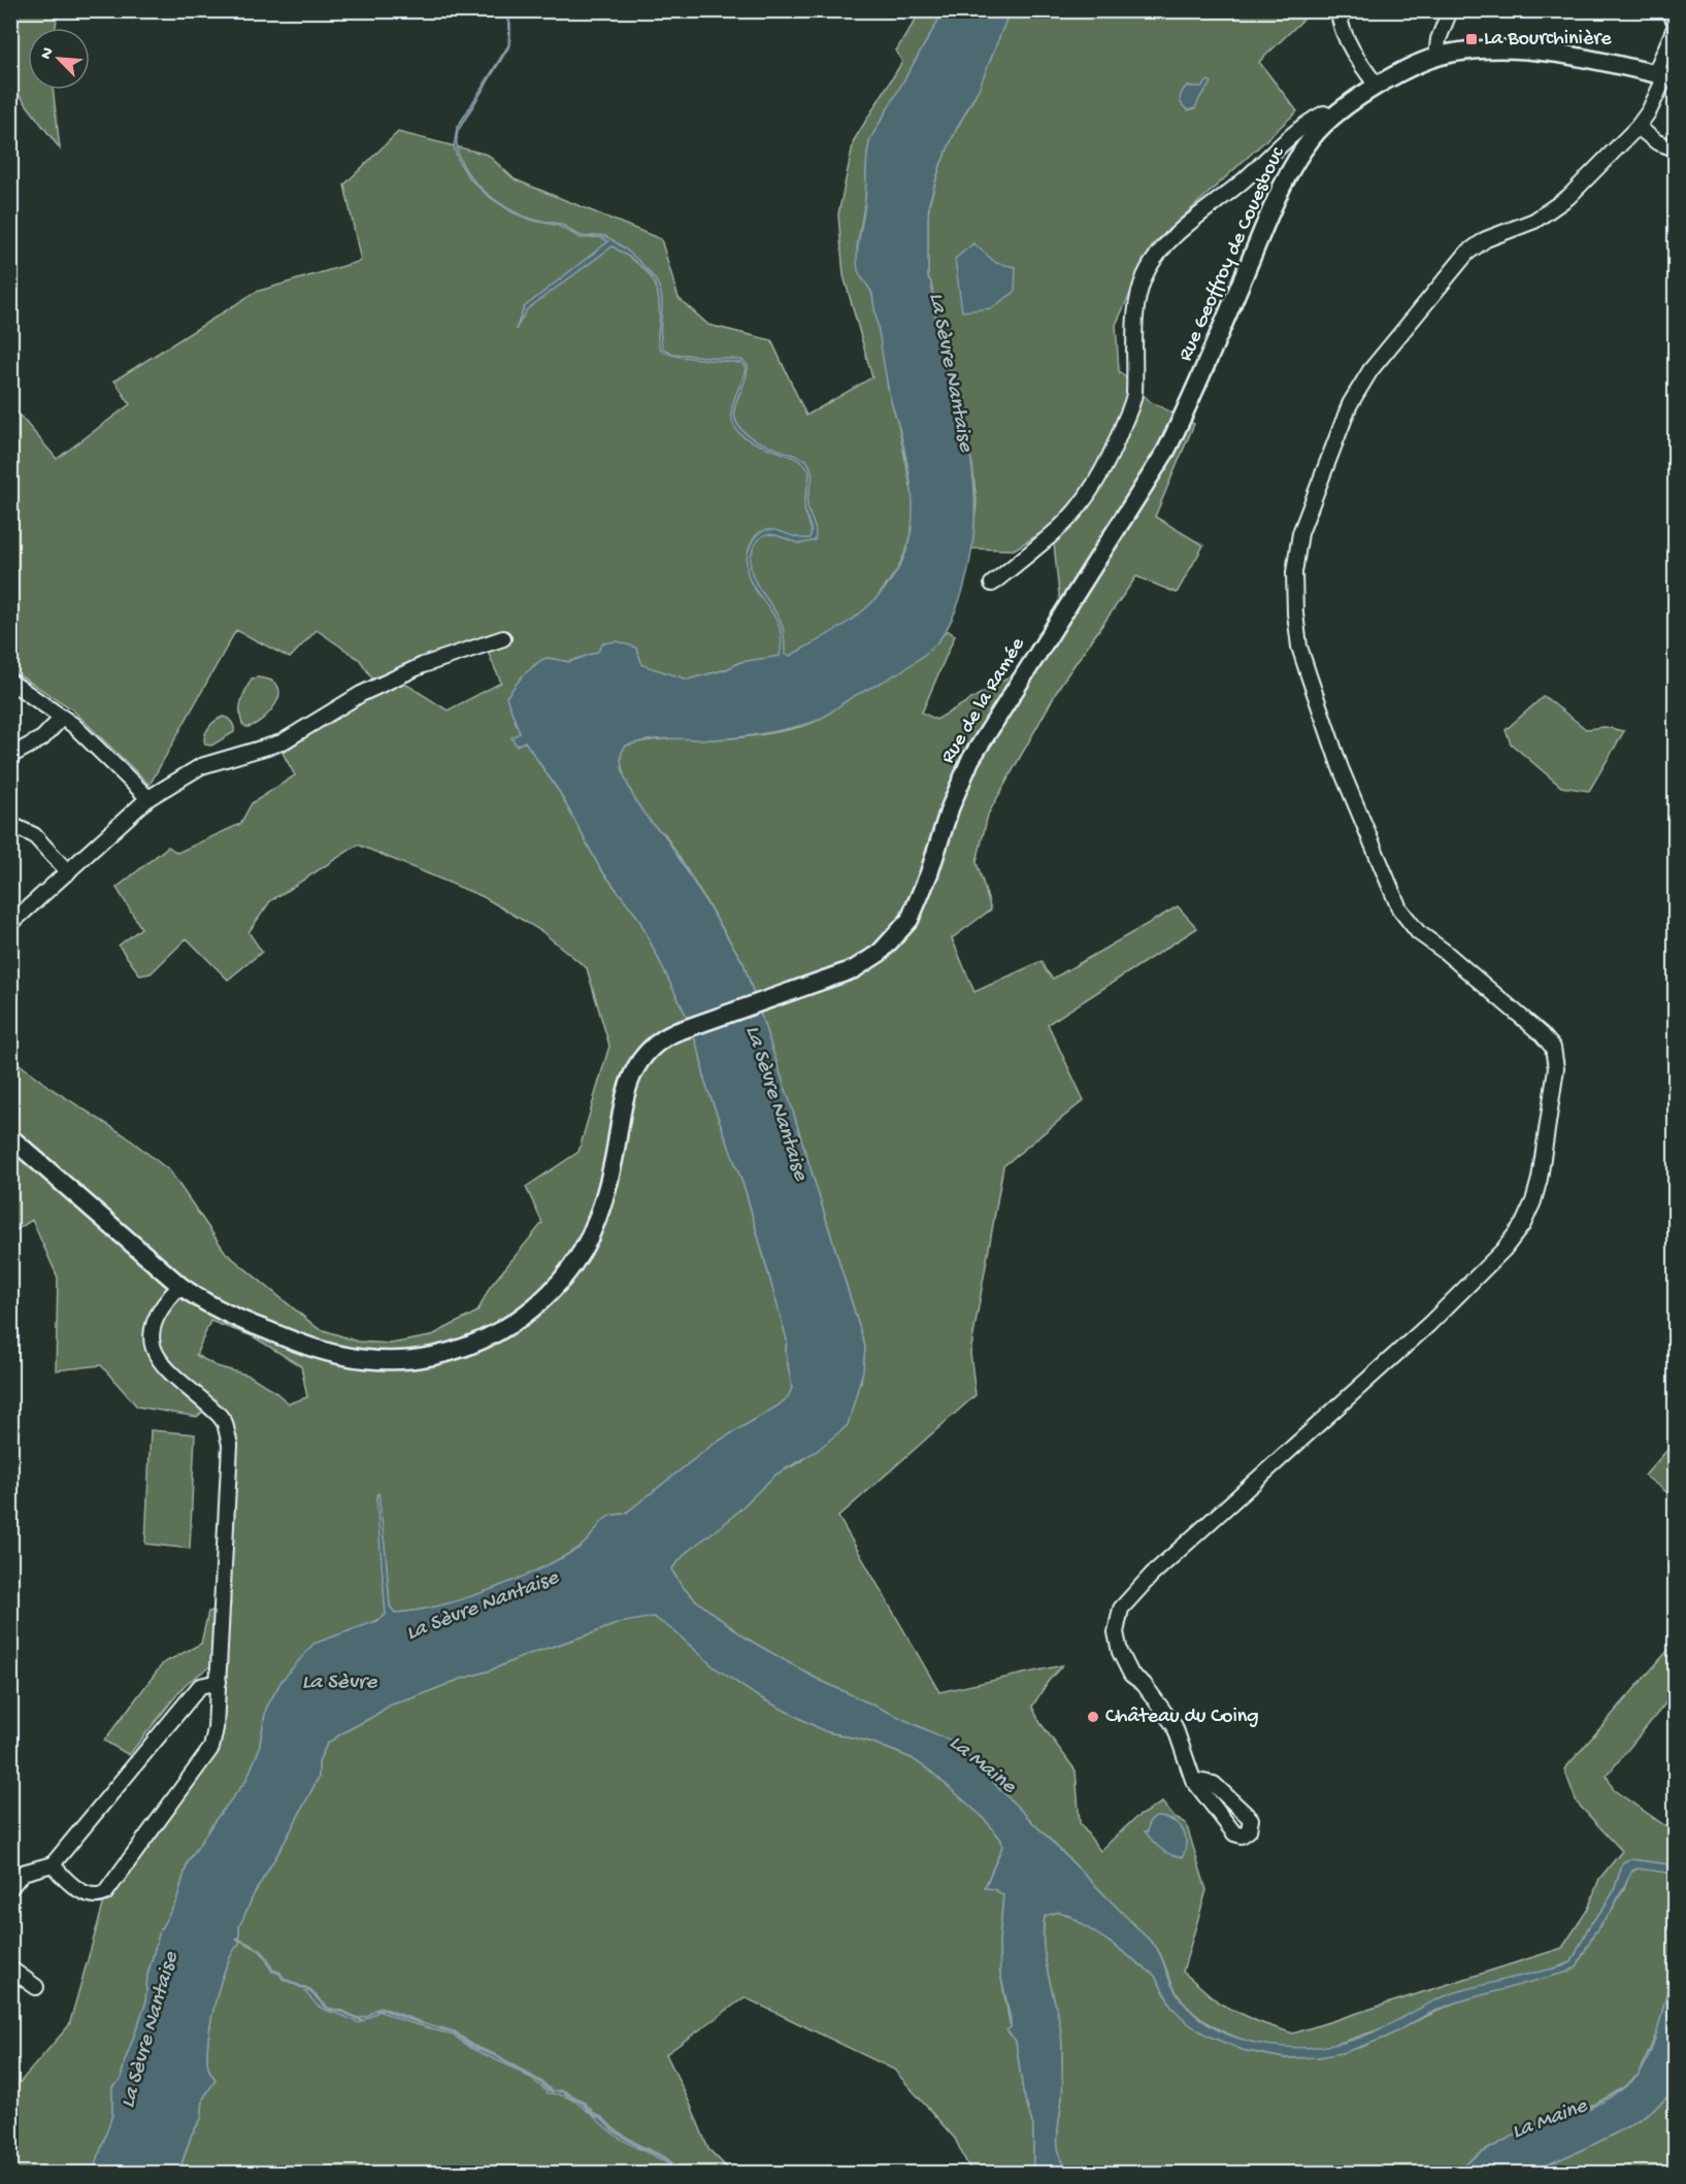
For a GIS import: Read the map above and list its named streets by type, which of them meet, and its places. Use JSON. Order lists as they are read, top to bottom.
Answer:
{
  "streets": {
    "main road": ["Rue Geoffroy de Couesbouc", "Rue de la Ramée"]
  },
  "crossings": [
    ["Rue Geoffroy de Couesbouc", "Rue de la Ramée"]
  ],
  "water": ["La Sèvre Nantaise", "La Sèvre", "La Maine"],
  "places": {
    "transit": ["La Bourchinière"],
    "other": ["Château du Coing"]
  },
  "north": "top left"
}
